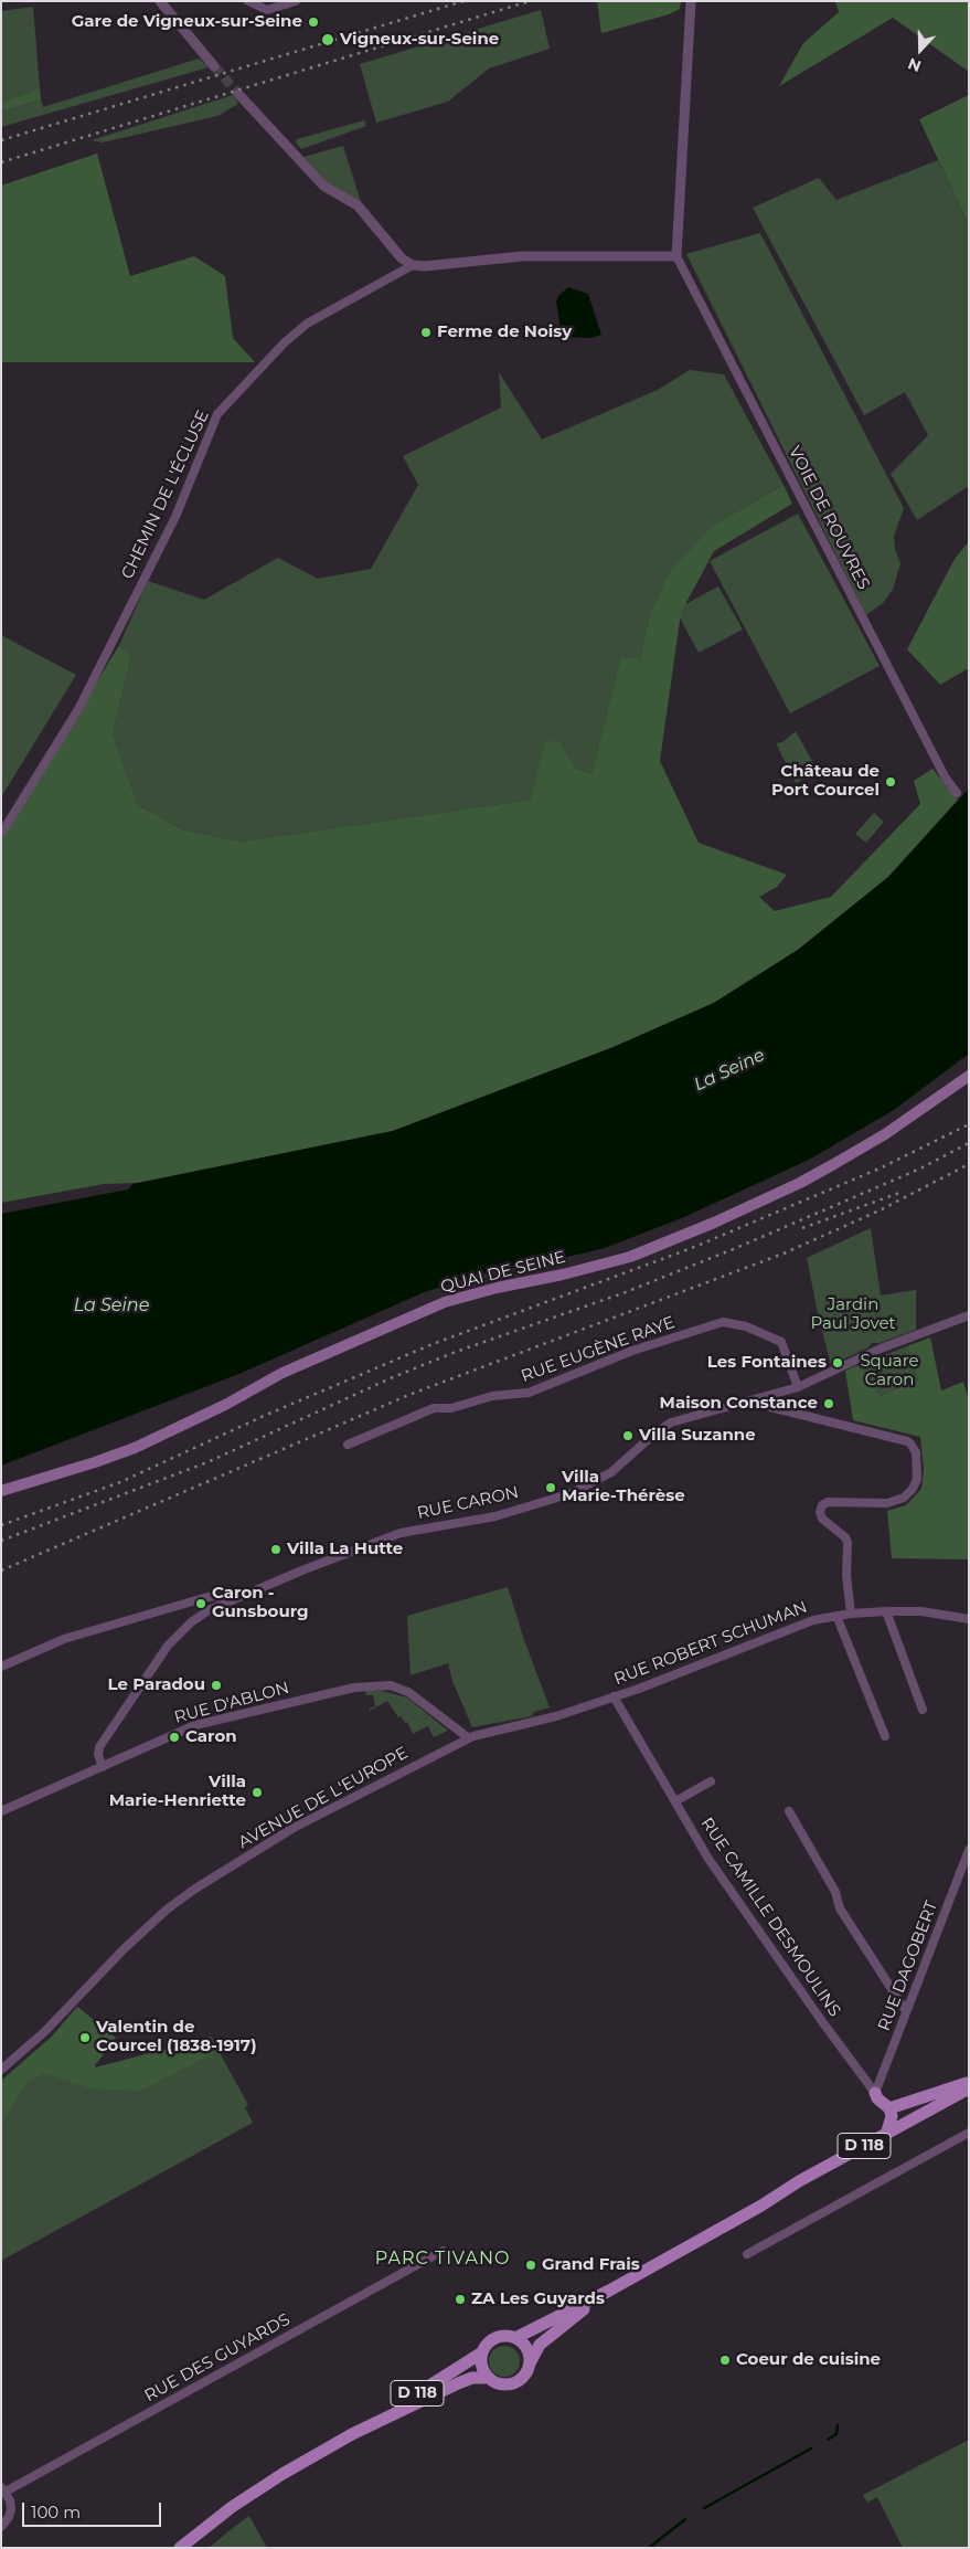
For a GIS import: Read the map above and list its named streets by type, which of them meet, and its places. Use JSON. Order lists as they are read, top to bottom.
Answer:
{
  "streets": {
    "main road": ["QUAI DE SEINE", "D 118"],
    "street": [
      "CHEMIN DE L'ÉCLUSE",
      "VOIE DE ROUVRES",
      "RUE EUGÈNE RAYE",
      "RUE CARON",
      "RUE ROBERT SCHUMAN",
      "RUE D'ABLON",
      "AVENUE DE L'EUROPE",
      "RUE CAMILLE DESMOULINS",
      "RUE DAGOBERT",
      "RUE DES GUYARDS"
    ]
  },
  "crossings": [
    ["RUE EUGÈNE RAYE", "RUE CARON"],
    ["RUE CARON", "RUE D'ABLON"],
    ["RUE ROBERT SCHUMAN", "RUE D'ABLON"],
    ["RUE ROBERT SCHUMAN", "AVENUE DE L'EUROPE"],
    ["RUE ROBERT SCHUMAN", "RUE CAMILLE DESMOULINS"],
    ["RUE D'ABLON", "AVENUE DE L'EUROPE"],
    ["RUE CAMILLE DESMOULINS", "RUE DAGOBERT"]
  ],
  "districts": ["PARC TIVANO"],
  "water": ["La Seine"],
  "parks": ["Jardin Paul Jovet", "Square Caron"],
  "places": [
    "Gare de Vigneux-sur-Seine",
    "Vigneux-sur-Seine",
    "Ferme de Noisy",
    "Château de Port Courcel",
    "Les Fontaines",
    "Maison Constance",
    "Villa Suzanne",
    "Villa Marie-Thérèse",
    "Villa La Hutte",
    "Caron - Gunsbourg",
    "Le Paradou",
    "Caron",
    "Villa Marie-Henriette",
    "Valentin de Courcel (1838-1917)",
    "Grand Frais",
    "ZA Les Guyards",
    "Coeur de cuisine"
  ],
  "scale_bar": "100 m",
  "north": "bottom"
}
